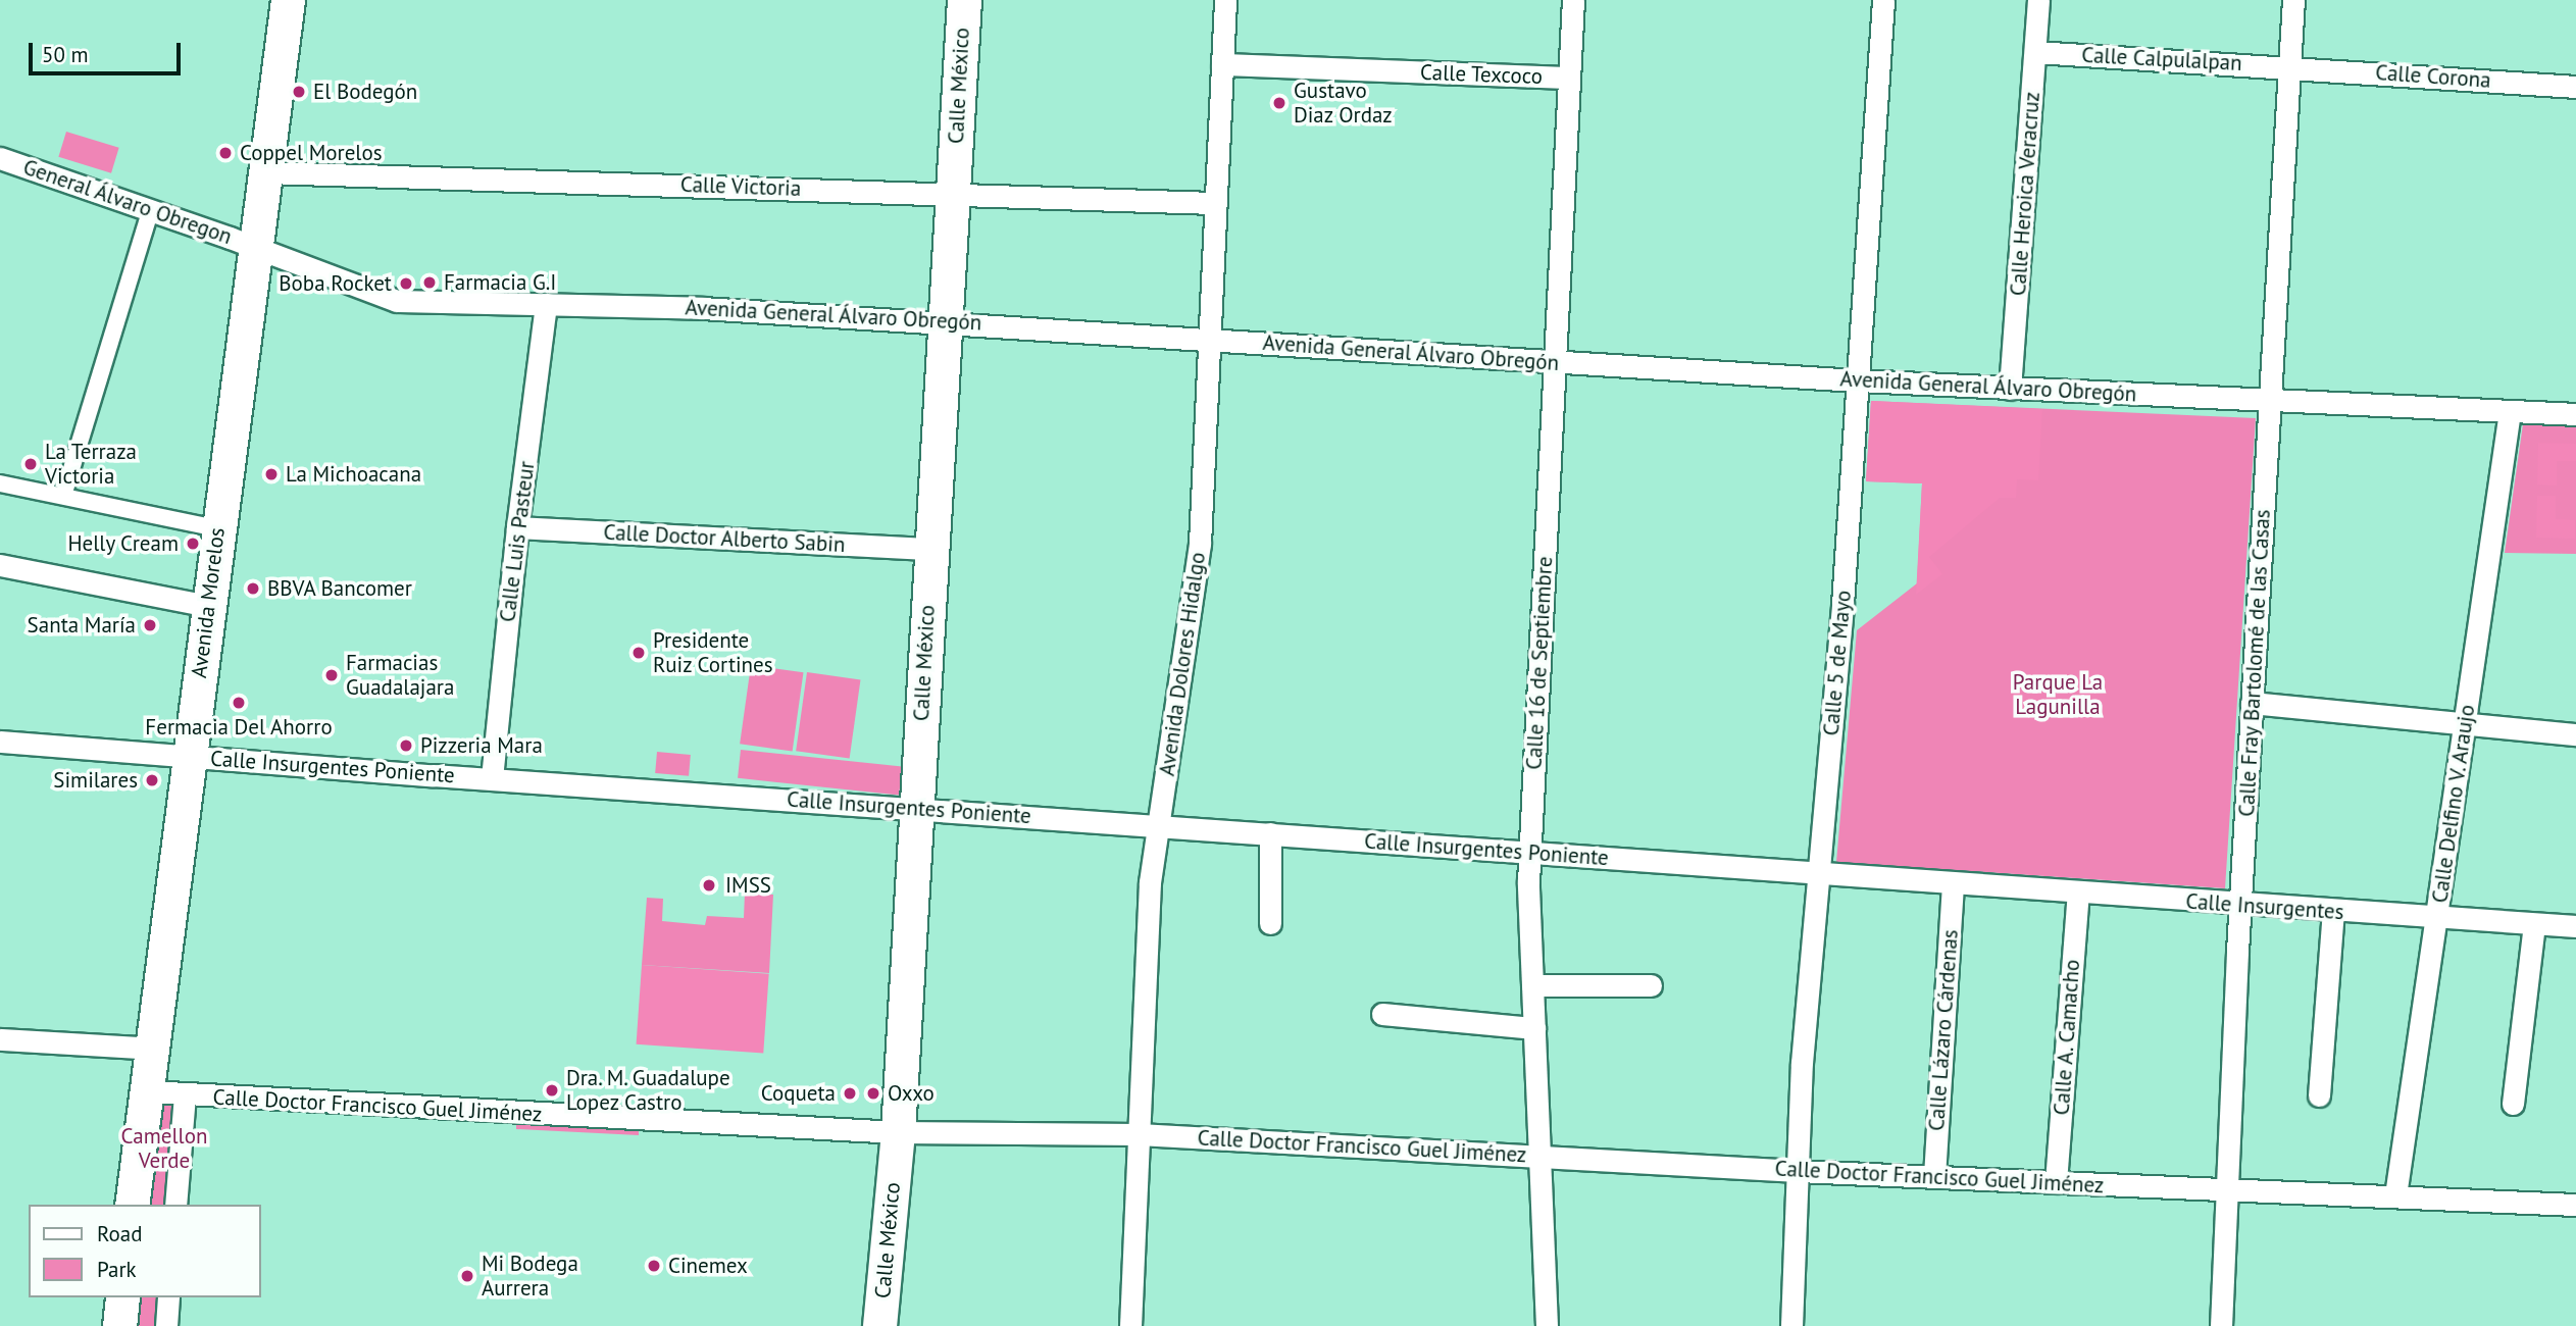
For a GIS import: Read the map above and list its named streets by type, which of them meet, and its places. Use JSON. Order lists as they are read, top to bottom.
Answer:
{
  "streets": {
    "main road": ["Calle México", "Avenida Morelos"],
    "street": [
      "Calle Calpulalpan",
      "Calle Texcoco",
      "Calle Corona",
      "Calle Victoria",
      "Calle Heroica Veracruz",
      "General Álvaro Obregon",
      "Avenida General Álvaro Obregón",
      "Calle Doctor Alberto Sabin",
      "Calle Luis Pasteur",
      "Calle 16 de Septiembre",
      "Calle 5 de Mayo",
      "Calle Fray Bartolomé de las Casas",
      "Avenida Dolores Hidalgo",
      "Calle Insurgentes Poniente",
      "Calle Delfino V. Araujo",
      "Calle Insurgentes",
      "Calle Lázaro Cárdenas",
      "Calle A. Camacho",
      "Calle Doctor Francisco Guel Jiménez"
    ]
  },
  "crossings": [
    ["Calle Calpulalpan", "Calle Corona"],
    ["Calle Calpulalpan", "Calle Heroica Veracruz"],
    ["Calle Calpulalpan", "Calle Fray Bartolomé de las Casas"],
    ["Calle Texcoco", "Calle 16 de Septiembre"],
    ["Calle Texcoco", "Avenida Dolores Hidalgo"],
    ["Calle Corona", "Calle Fray Bartolomé de las Casas"],
    ["Calle México", "Calle Victoria"],
    ["Calle México", "Avenida General Álvaro Obregón"],
    ["Calle México", "Calle Doctor Alberto Sabin"],
    ["Calle México", "Calle Insurgentes Poniente"],
    ["Calle México", "Calle Doctor Francisco Guel Jiménez"],
    ["Calle Victoria", "Avenida Morelos"],
    ["Calle Victoria", "Avenida Dolores Hidalgo"],
    ["Calle Heroica Veracruz", "Avenida General Álvaro Obregón"],
    ["General Álvaro Obregon", "Avenida General Álvaro Obregón"],
    ["General Álvaro Obregon", "Avenida Morelos"],
    ["Avenida General Álvaro Obregón", "Calle Luis Pasteur"],
    ["Avenida General Álvaro Obregón", "Avenida Morelos"],
    ["Avenida General Álvaro Obregón", "Calle 16 de Septiembre"],
    ["Avenida General Álvaro Obregón", "Calle 5 de Mayo"],
    ["Avenida General Álvaro Obregón", "Calle Fray Bartolomé de las Casas"],
    ["Avenida General Álvaro Obregón", "Avenida Dolores Hidalgo"],
    ["Avenida General Álvaro Obregón", "Calle Delfino V. Araujo"],
    ["Calle Doctor Alberto Sabin", "Calle Luis Pasteur"],
    ["Calle Luis Pasteur", "Calle Insurgentes Poniente"],
    ["Avenida Morelos", "Calle Insurgentes Poniente"],
    ["Avenida Morelos", "Calle Doctor Francisco Guel Jiménez"],
    ["Calle 16 de Septiembre", "Calle Insurgentes Poniente"],
    ["Calle 16 de Septiembre", "Calle Doctor Francisco Guel Jiménez"],
    ["Calle 5 de Mayo", "Calle Insurgentes Poniente"],
    ["Calle 5 de Mayo", "Calle Doctor Francisco Guel Jiménez"],
    ["Calle Fray Bartolomé de las Casas", "Calle Insurgentes"],
    ["Calle Fray Bartolomé de las Casas", "Calle Doctor Francisco Guel Jiménez"],
    ["Avenida Dolores Hidalgo", "Calle Insurgentes Poniente"],
    ["Avenida Dolores Hidalgo", "Calle Doctor Francisco Guel Jiménez"],
    ["Calle Insurgentes Poniente", "Calle Insurgentes"],
    ["Calle Insurgentes Poniente", "Calle Lázaro Cárdenas"],
    ["Calle Delfino V. Araujo", "Calle Insurgentes"],
    ["Calle Delfino V. Araujo", "Calle Doctor Francisco Guel Jiménez"],
    ["Calle Insurgentes", "Calle Lázaro Cárdenas"],
    ["Calle Insurgentes", "Calle A. Camacho"],
    ["Calle Lázaro Cárdenas", "Calle Doctor Francisco Guel Jiménez"],
    ["Calle A. Camacho", "Calle Doctor Francisco Guel Jiménez"]
  ],
  "parks": ["Parque La Lagunilla", "Camellon Verde"],
  "places": [
    "El Bodegón",
    "Gustavo Diaz Ordaz",
    "Coppel Morelos",
    "Farmacia G.I",
    "Boba Rocket",
    "La Terraza Victoria",
    "La Michoacana",
    "Helly Cream",
    "BBVA Bancomer",
    "Santa María",
    "Presidente Ruiz Cortines",
    "Farmacias Guadalajara",
    "Fermacia Del Ahorro",
    "Pizzeria Mara",
    "Similares",
    "IMSS",
    "Dra. M. Guadalupe Lopez Castro",
    "Coqueta",
    "Oxxo",
    "Cinemex",
    "Mi Bodega Aurrera"
  ],
  "legend": ["Road", "Park"],
  "scale_bar": "50 m"
}
